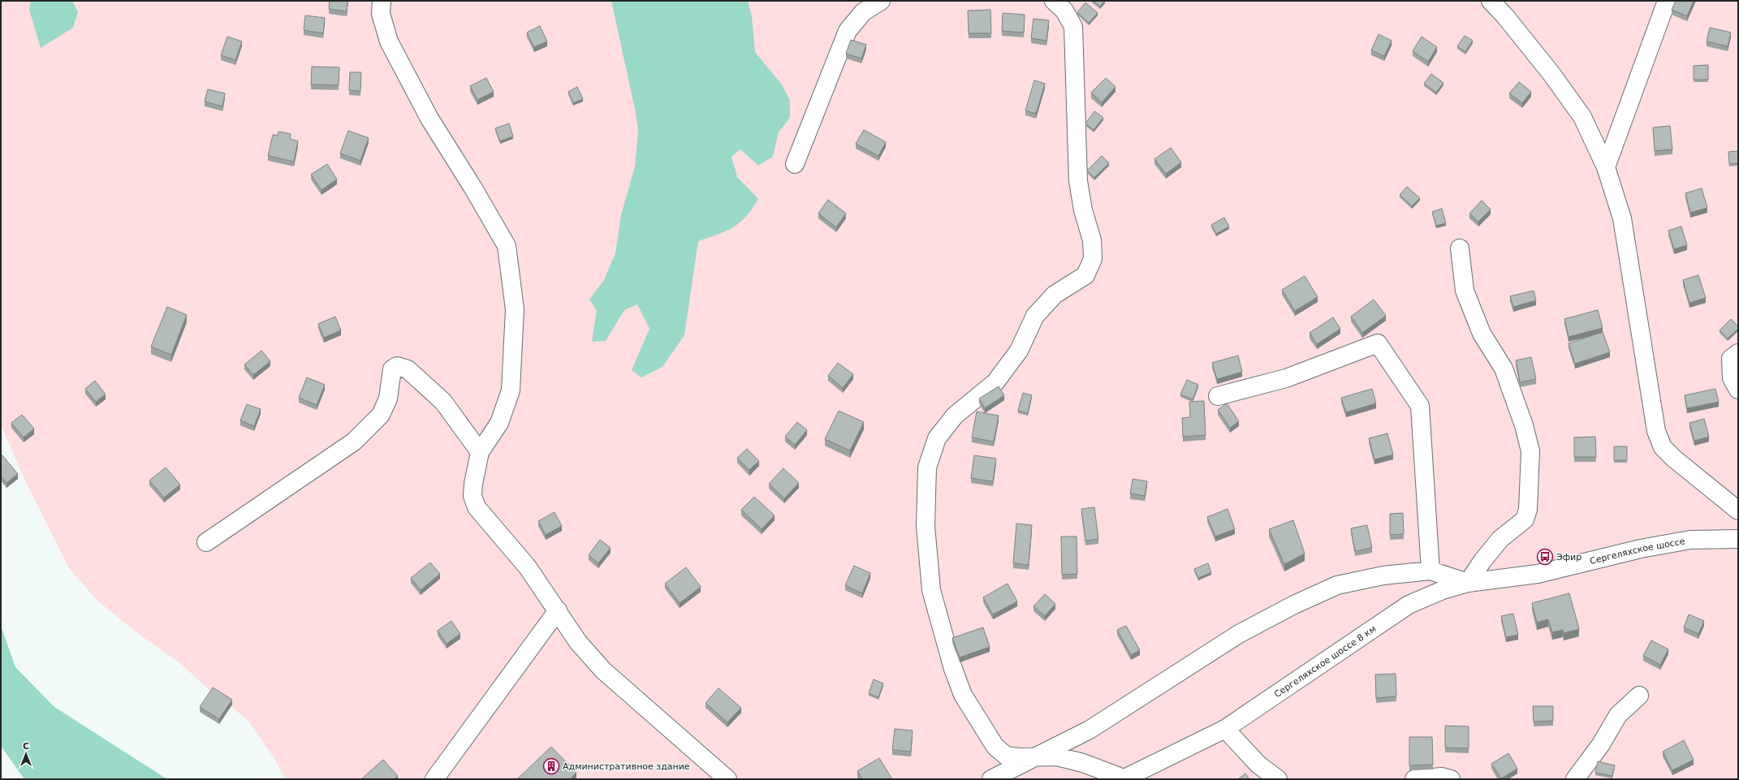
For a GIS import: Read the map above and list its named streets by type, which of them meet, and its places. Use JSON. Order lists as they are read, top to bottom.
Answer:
{
  "streets": {
    "street": ["Сергеляхское шоссе", "Сергеляхское шоссе 8 км"]
  },
  "crossings": [
    ["Сергеляхское шоссе", "Сергеляхское шоссе 8 км"]
  ],
  "places": {
    "bus stop": ["Эфир"],
    "building": ["Административное здание"]
  },
  "north": "top"
}
